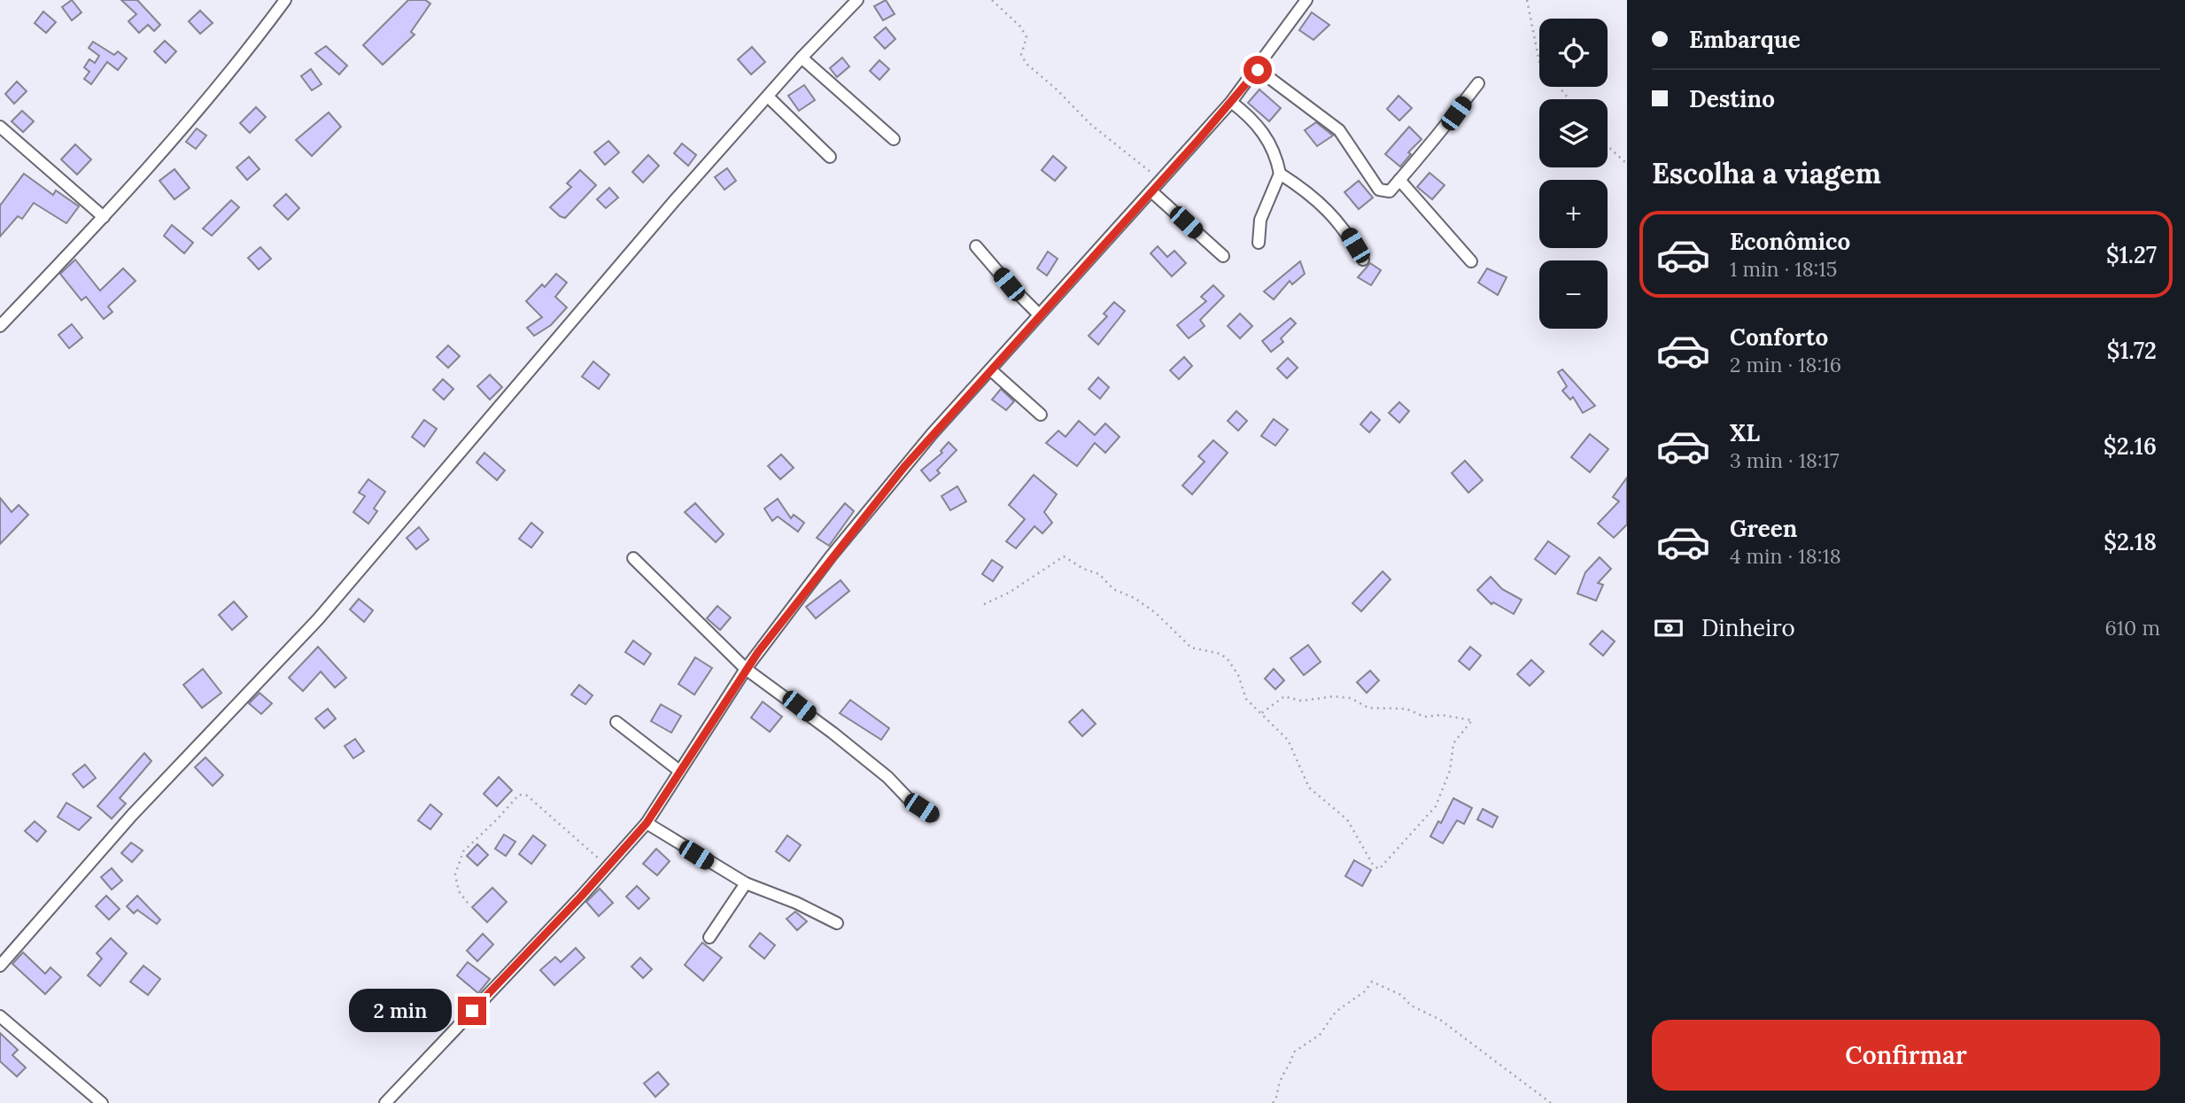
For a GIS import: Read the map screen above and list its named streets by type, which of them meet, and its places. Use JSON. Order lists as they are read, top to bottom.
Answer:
{
  "page": {
    "banner": ["Embarque", "Destino"],
    "map_buttons": ["+", "−"],
    "heading": "Escolha a viagem",
    "list": [
      {
        "name": "Econômico",
        "note": "1 min · 18:15",
        "value": "$1.27"
      },
      {
        "name": "Conforto",
        "note": "2 min · 18:16",
        "value": "$1.72"
      },
      {
        "name": "XL",
        "note": "3 min · 18:17",
        "value": "$2.16"
      },
      {
        "name": "Green",
        "note": "4 min · 18:18",
        "value": "$2.18"
      }
    ],
    "pay": ["Dinheiro", "610 m"],
    "bubble": "2 min",
    "buttons": "Confirmar"
  }
}
